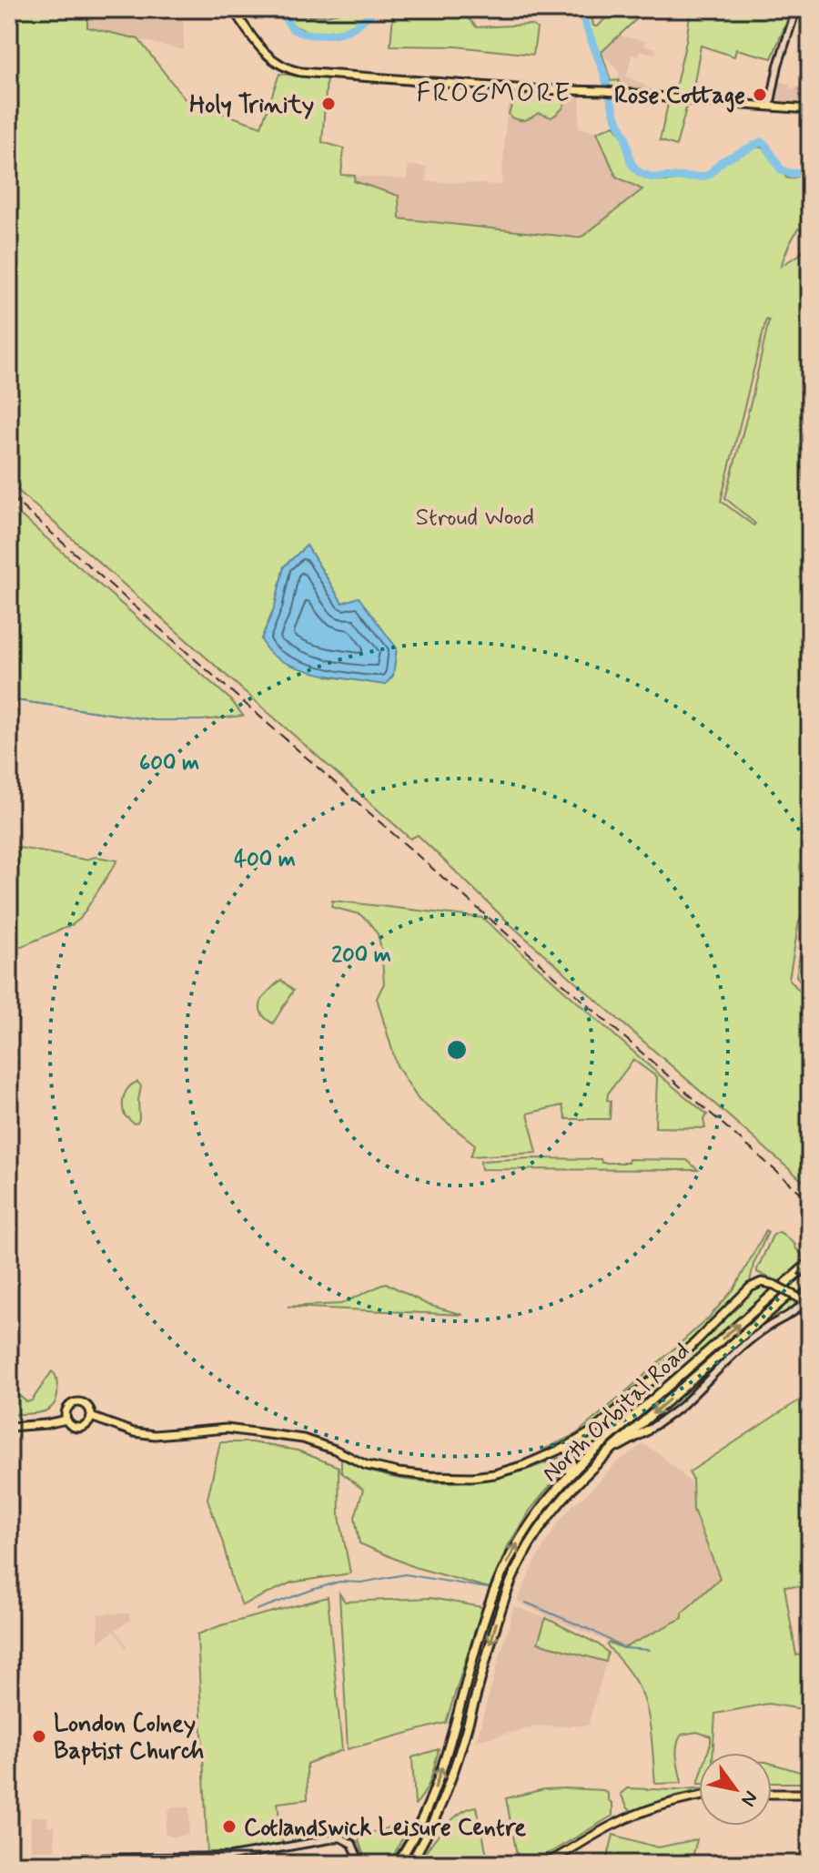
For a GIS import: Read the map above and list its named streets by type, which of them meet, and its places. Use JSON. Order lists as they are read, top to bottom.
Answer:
{
  "streets": {
    "highway": ["North Orbital Road"]
  },
  "districts": ["FROGMORE"],
  "parks": ["Stroud Wood"],
  "places": [
    "Rose Cottage",
    "Holy Trinity",
    "London Colney Baptist Church",
    "Cotlandswick Leisure Centre"
  ],
  "north": "bottom right",
  "rings": ["600 m", "400 m", "200 m"]
}
